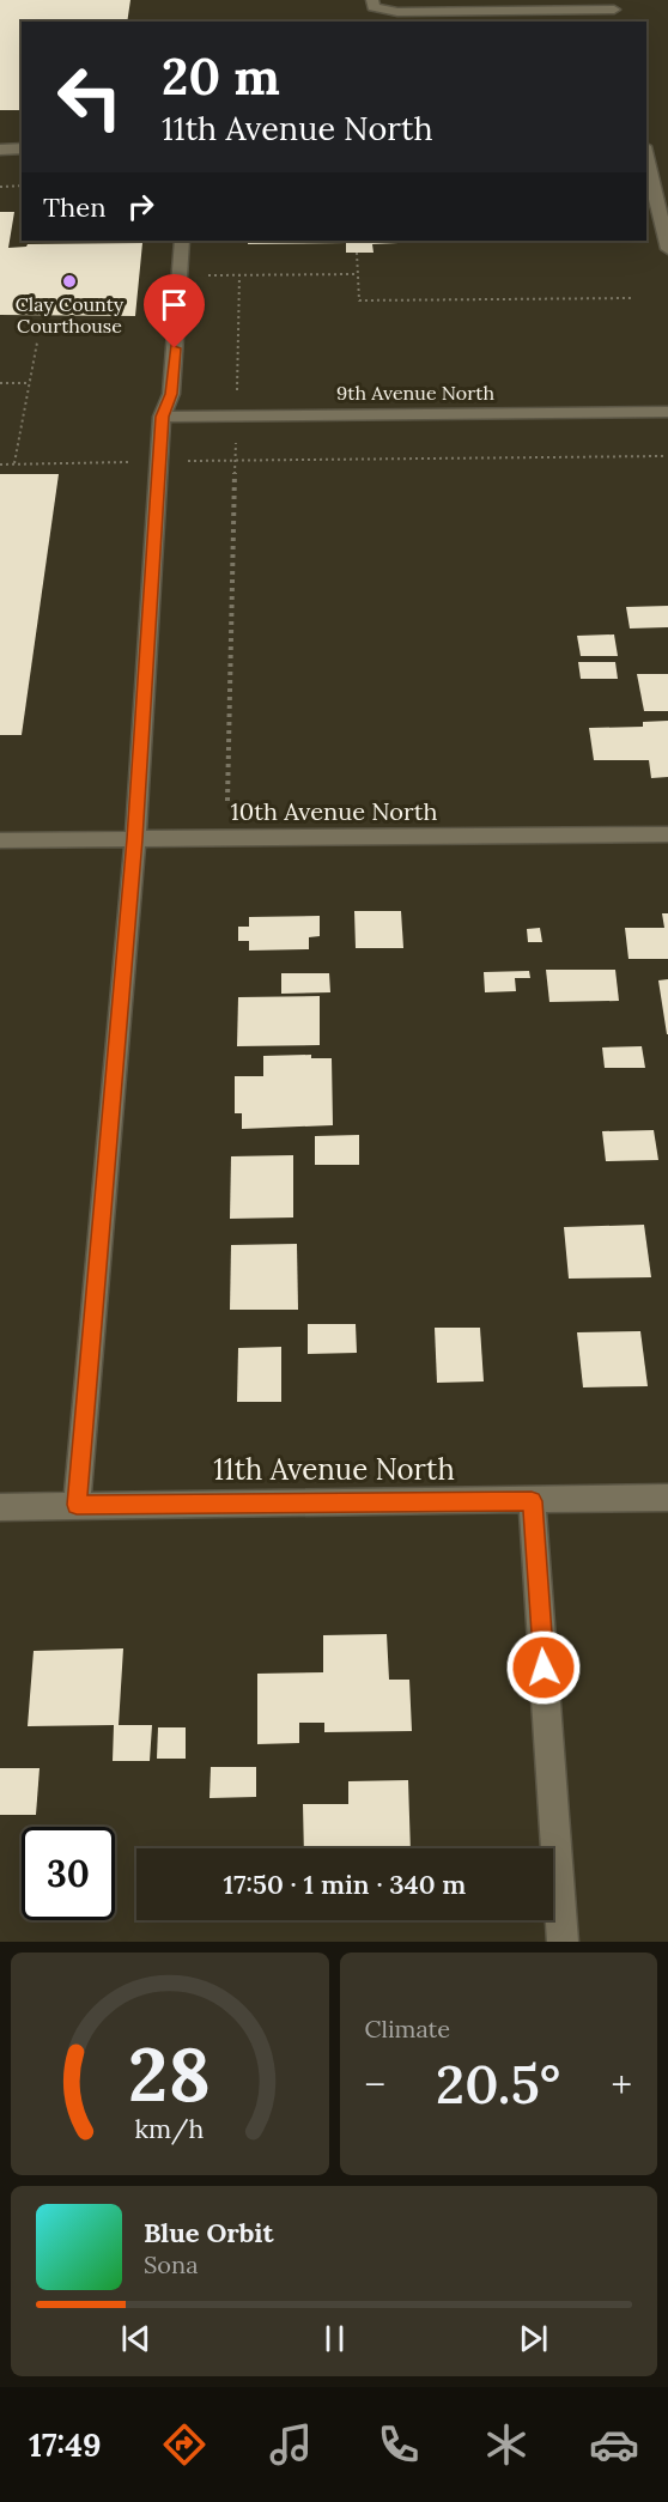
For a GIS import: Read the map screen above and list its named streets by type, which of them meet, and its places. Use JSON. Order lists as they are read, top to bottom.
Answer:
{
  "streets": {
    "street": ["9th Avenue North", "10th Avenue North", "11th Avenue North"]
  },
  "places": ["Clay County Courthouse"],
  "page": {
    "turn": ["20 m", "11th Avenue North"],
    "then": "Then",
    "limit": "30",
    "trip": "17:50 · 1 min · 340 m",
    "tile": "Climate",
    "heat": ["−", "20.5°", "+"],
    "song": ["Blue Orbit", "Sona"],
    "tabs": "17:49",
    "gauge": ["28", "km/h"]
  }
}
